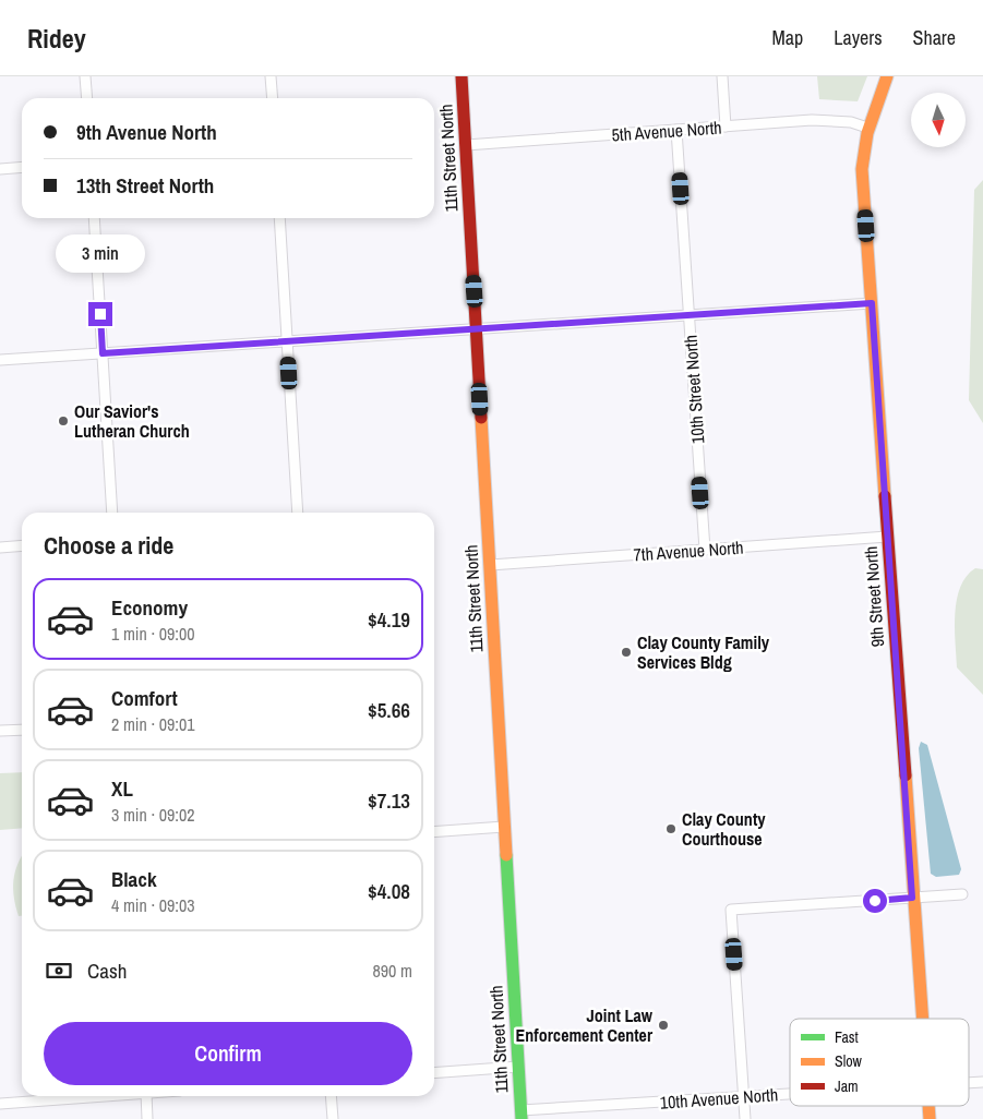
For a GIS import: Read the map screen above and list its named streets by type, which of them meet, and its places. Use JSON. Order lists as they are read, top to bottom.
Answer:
{
  "streets": {
    "street": [
      "5th Avenue North",
      "11th Street North",
      "10th Street North",
      "7th Avenue North",
      "9th Street North",
      "10th Avenue North"
    ]
  },
  "crossings": [
    ["5th Avenue North", "11th Street North"],
    ["5th Avenue North", "10th Street North"],
    ["5th Avenue North", "9th Street North"],
    ["11th Street North", "7th Avenue North"],
    ["11th Street North", "10th Avenue North"],
    ["10th Street North", "7th Avenue North"],
    ["7th Avenue North", "9th Street North"]
  ],
  "places": [
    "Our Savior's Lutheran Church",
    "Clay County Family Services Bldg",
    "Clay County Courthouse",
    "Joint Law Enforcement Center"
  ],
  "legend": ["Fast", "Slow", "Jam"],
  "north": "bottom",
  "page": {
    "header": "Ridey",
    "nav": ["Map", "Layers", "Share"],
    "banner": ["9th Avenue North", "13th Street North"],
    "bubble": "3 min",
    "heading": "Choose a ride",
    "list": [
      {
        "name": "Economy",
        "note": "1 min · 09:00",
        "value": "$4.19"
      },
      {
        "name": "Comfort",
        "note": "2 min · 09:01",
        "value": "$5.66"
      },
      {
        "name": "XL",
        "note": "3 min · 09:02",
        "value": "$7.13"
      },
      {
        "name": "Black",
        "note": "4 min · 09:03",
        "value": "$4.08"
      }
    ],
    "pay": ["Cash", "890 m"],
    "buttons": "Confirm"
  }
}
